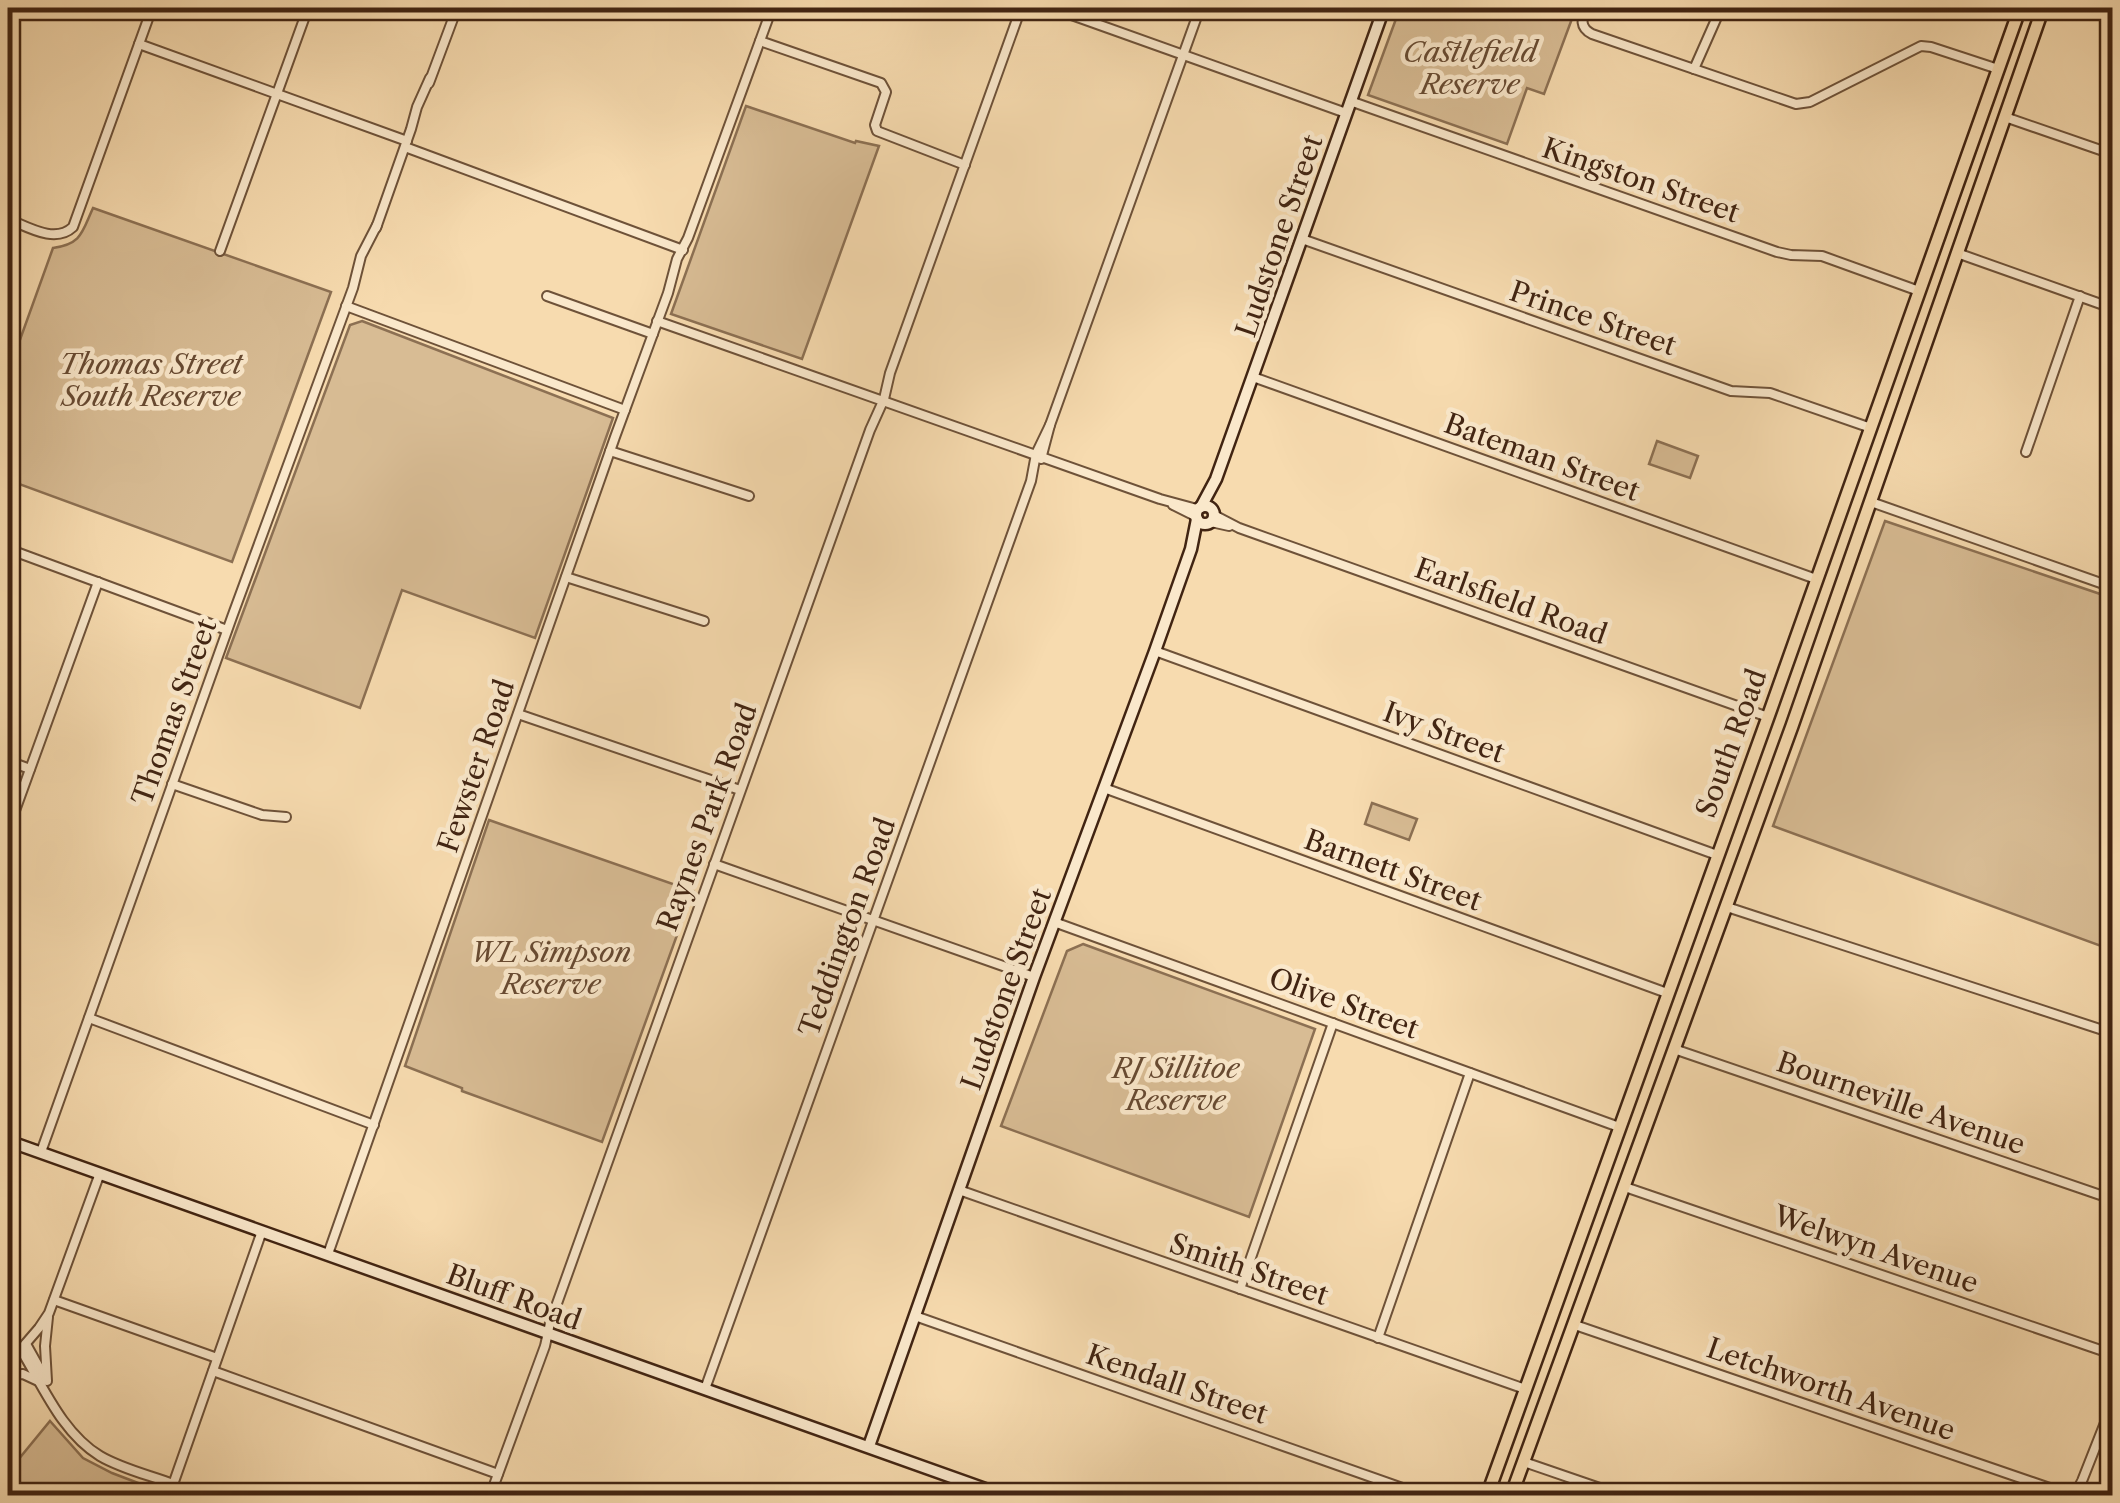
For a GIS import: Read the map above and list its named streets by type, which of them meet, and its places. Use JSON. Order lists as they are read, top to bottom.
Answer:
{
  "streets": {
    "main road": ["South Road"],
    "street": [
      "Kingston Street",
      "Ludstone Street",
      "Prince Street",
      "Bateman Street",
      "Earlsfield Road",
      "Thomas Street",
      "Ivy Street",
      "Fewster Road",
      "Raynes Park Road",
      "Barnett Street",
      "Teddington Road",
      "Olive Street",
      "Bourneville Avenue",
      "Welwyn Avenue",
      "Smith Street",
      "Bluff Road",
      "Kendall Street",
      "Letchworth Avenue"
    ]
  },
  "crossings": [
    ["Kingston Street", "Ludstone Street"],
    ["Kingston Street", "South Road"],
    ["Kingston Street", "Teddington Road"],
    ["Ludstone Street", "Prince Street"],
    ["Ludstone Street", "Bateman Street"],
    ["Ludstone Street", "Earlsfield Road"],
    ["Ludstone Street", "Ivy Street"],
    ["Ludstone Street", "Barnett Street"],
    ["Ludstone Street", "Olive Street"],
    ["Ludstone Street", "Smith Street"],
    ["Ludstone Street", "Bluff Road"],
    ["Ludstone Street", "Kendall Street"],
    ["Prince Street", "South Road"],
    ["Bateman Street", "South Road"],
    ["Earlsfield Road", "South Road"],
    ["Earlsfield Road", "Fewster Road"],
    ["Earlsfield Road", "Raynes Park Road"],
    ["Earlsfield Road", "Teddington Road"],
    ["Thomas Street", "Bluff Road"],
    ["Ivy Street", "South Road"],
    ["South Road", "Barnett Street"],
    ["South Road", "Olive Street"],
    ["South Road", "Bourneville Avenue"],
    ["South Road", "Welwyn Avenue"],
    ["South Road", "Smith Street"],
    ["South Road", "Letchworth Avenue"],
    ["Fewster Road", "Bluff Road"],
    ["Raynes Park Road", "Bluff Road"],
    ["Teddington Road", "Bluff Road"]
  ],
  "parks": [
    "Castlefield Reserve",
    "Thomas Street South Reserve",
    "WL Simpson Reserve",
    "RJ Sillitoe Reserve"
  ]
}
